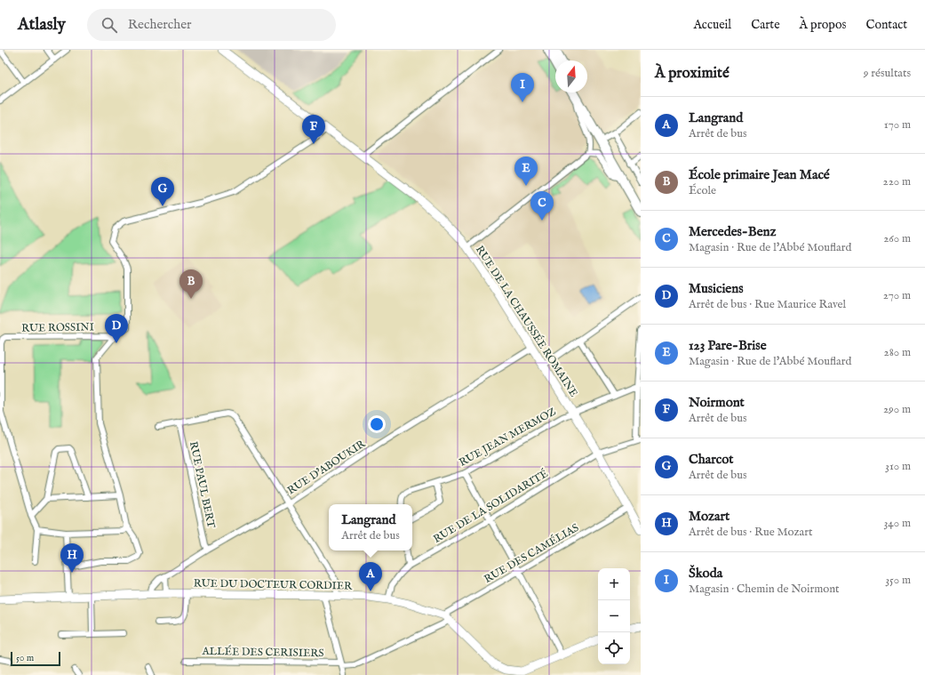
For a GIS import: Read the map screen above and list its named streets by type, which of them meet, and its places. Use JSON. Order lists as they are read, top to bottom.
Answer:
{
  "streets": {
    "street": [
      "RUE DE LA CHAUSSÉE ROMAINE",
      "RUE ROSSINI",
      "RUE JEAN MERMOZ",
      "RUE D'ABOUKIR",
      "RUE PAUL BERT",
      "RUE DE LA SOLIDARITÉ",
      "RUE DES CAMÉLIAS",
      "RUE DU DOCTEUR CORDIER",
      "ALLÉE DES CERISIERS"
    ]
  },
  "crossings": [
    ["RUE DE LA CHAUSSÉE ROMAINE", "RUE JEAN MERMOZ"],
    ["RUE DE LA CHAUSSÉE ROMAINE", "RUE D'ABOUKIR"],
    ["RUE DE LA CHAUSSÉE ROMAINE", "RUE DE LA SOLIDARITÉ"],
    ["RUE DE LA CHAUSSÉE ROMAINE", "RUE DES CAMÉLIAS"],
    ["RUE D'ABOUKIR", "RUE PAUL BERT"],
    ["RUE D'ABOUKIR", "RUE DU DOCTEUR CORDIER"],
    ["RUE DE LA SOLIDARITÉ", "RUE DU DOCTEUR CORDIER"],
    ["RUE DES CAMÉLIAS", "RUE DU DOCTEUR CORDIER"],
    ["RUE DES CAMÉLIAS", "ALLÉE DES CERISIERS"]
  ],
  "scale_bar": "50 m",
  "north": "top",
  "page": {
    "header": "Atlasly",
    "search": "Rechercher",
    "nav": [
      "Accueil",
      "Carte",
      "À propos",
      "Contact"
    ],
    "heading": ["À proximité", "9 résultats"],
    "pins": [
      "I",
      "F",
      "E",
      "G",
      "C",
      "B",
      "D",
      "H",
      "A"
    ],
    "list": [
      {
        "mark": "A",
        "name": "Langrand",
        "note": "Arrêt de bus",
        "value": "170 m"
      },
      {
        "mark": "B",
        "name": "École primaire Jean Macé",
        "note": "École",
        "value": "220 m"
      },
      {
        "mark": "C",
        "name": "Mercedes-Benz",
        "note": "Magasin · Rue de l'Abbé Mouflard",
        "value": "260 m"
      },
      {
        "mark": "D",
        "name": "Musiciens",
        "note": "Arrêt de bus · Rue Maurice Ravel",
        "value": "270 m"
      },
      {
        "mark": "E",
        "name": "123 Pare-Brise",
        "note": "Magasin · Rue de l'Abbé Mouflard",
        "value": "280 m"
      },
      {
        "mark": "F",
        "name": "Noirmont",
        "note": "Arrêt de bus",
        "value": "290 m"
      },
      {
        "mark": "G",
        "name": "Charcot",
        "note": "Arrêt de bus",
        "value": "310 m"
      },
      {
        "mark": "H",
        "name": "Mozart",
        "note": "Arrêt de bus · Rue Mozart",
        "value": "340 m"
      },
      {
        "mark": "I",
        "name": "Škoda",
        "note": "Magasin · Chemin de Noirmont",
        "value": "350 m"
      }
    ],
    "popup": ["Langrand", "Arrêt de bus"],
    "map_buttons": ["+", "−"],
    "scale": "50 m"
  }
}
